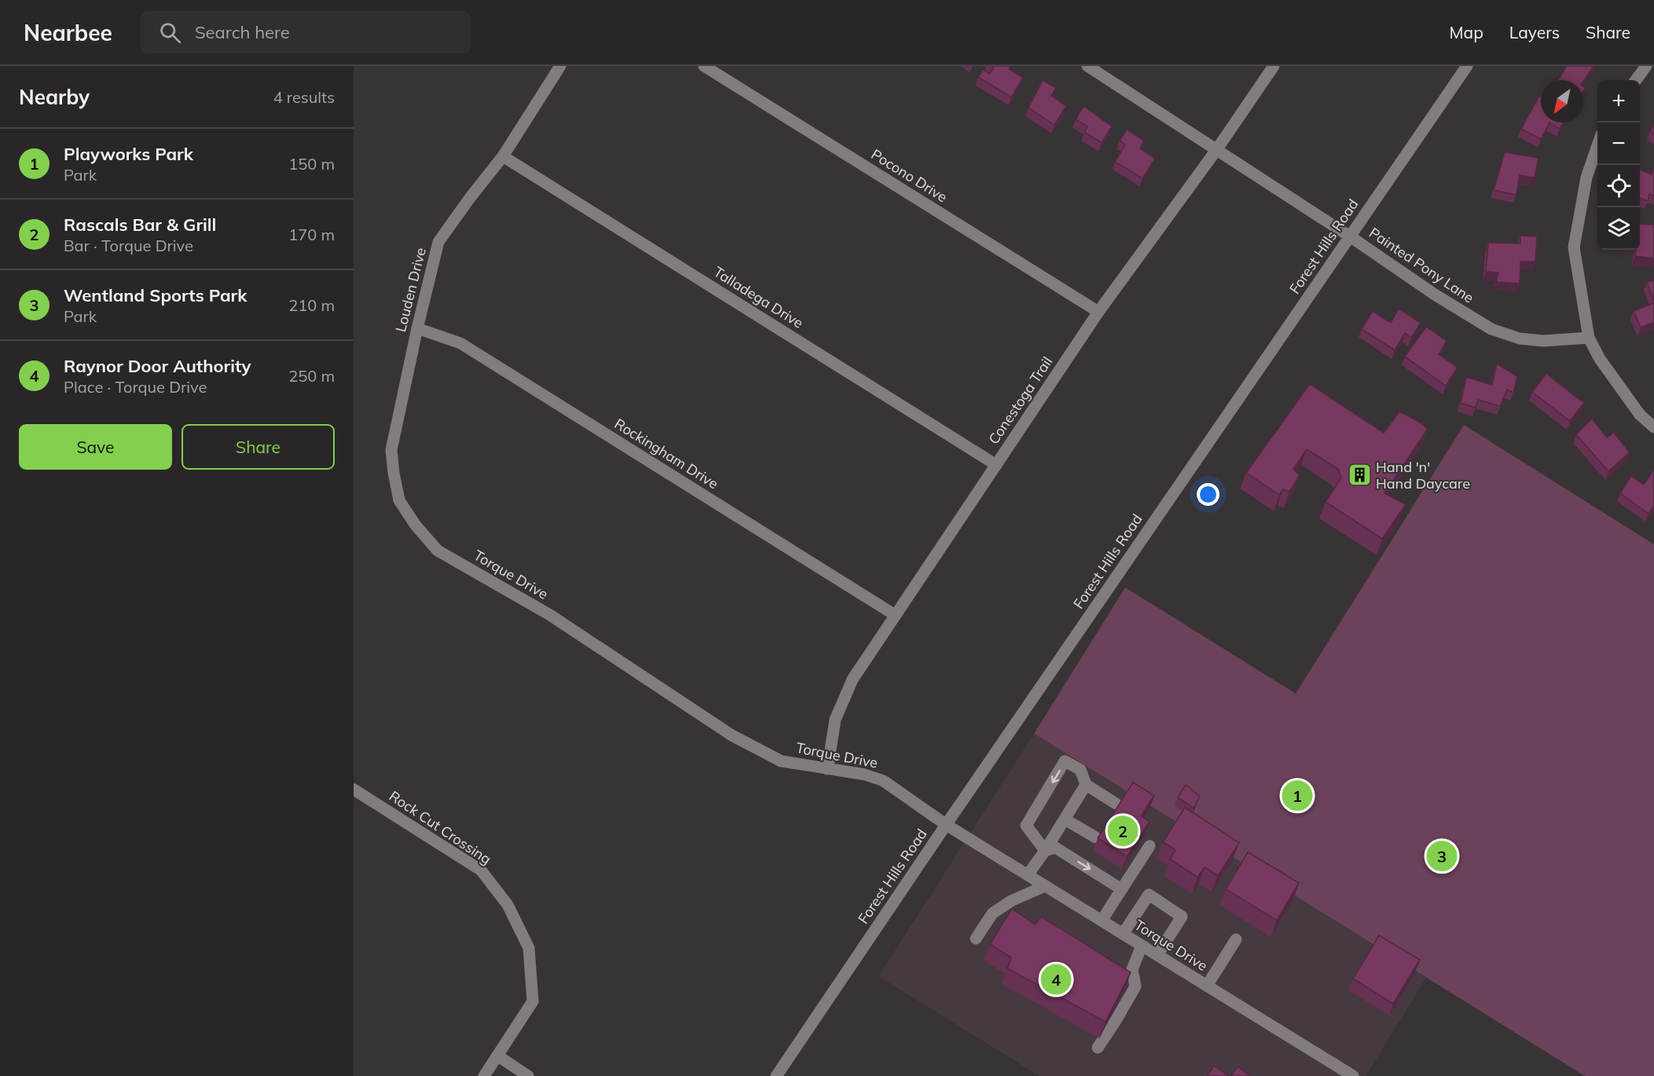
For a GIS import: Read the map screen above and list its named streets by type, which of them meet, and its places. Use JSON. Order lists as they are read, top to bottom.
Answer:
{
  "streets": {
    "street": [
      "Pocono Drive",
      "Forest Hills Road",
      "Painted Pony Lane",
      "Louden Drive",
      "Talladega Drive",
      "Conestoga Trail",
      "Rockingham Drive",
      "Torque Drive",
      "Rock Cut Crossing"
    ]
  },
  "crossings": [
    ["Pocono Drive", "Conestoga Trail"],
    ["Forest Hills Road", "Painted Pony Lane"],
    ["Forest Hills Road", "Torque Drive"],
    ["Painted Pony Lane", "Conestoga Trail"],
    ["Louden Drive", "Talladega Drive"],
    ["Louden Drive", "Rockingham Drive"],
    ["Louden Drive", "Torque Drive"],
    ["Talladega Drive", "Conestoga Trail"],
    ["Conestoga Trail", "Rockingham Drive"],
    ["Conestoga Trail", "Torque Drive"]
  ],
  "places": {
    "building": ["Hand 'n' Hand Daycare"]
  },
  "north": "bottom left",
  "page": {
    "header": "Nearbee",
    "search": "Search here",
    "nav": ["Map", "Layers", "Share"],
    "heading": ["Nearby", "4 results"],
    "map_buttons": ["+", "−"],
    "list": [
      {
        "mark": "1",
        "name": "Playworks Park",
        "note": "Park",
        "value": "150 m"
      },
      {
        "mark": "2",
        "name": "Rascals Bar & Grill",
        "note": "Bar · Torque Drive",
        "value": "170 m"
      },
      {
        "mark": "3",
        "name": "Wentland Sports Park",
        "note": "Park",
        "value": "210 m"
      },
      {
        "mark": "4",
        "name": "Raynor Door Authority",
        "note": "Place · Torque Drive",
        "value": "250 m"
      }
    ],
    "buttons": ["Save", "Share"],
    "pins": [
      "1",
      "2",
      "3",
      "4"
    ]
  }
}
